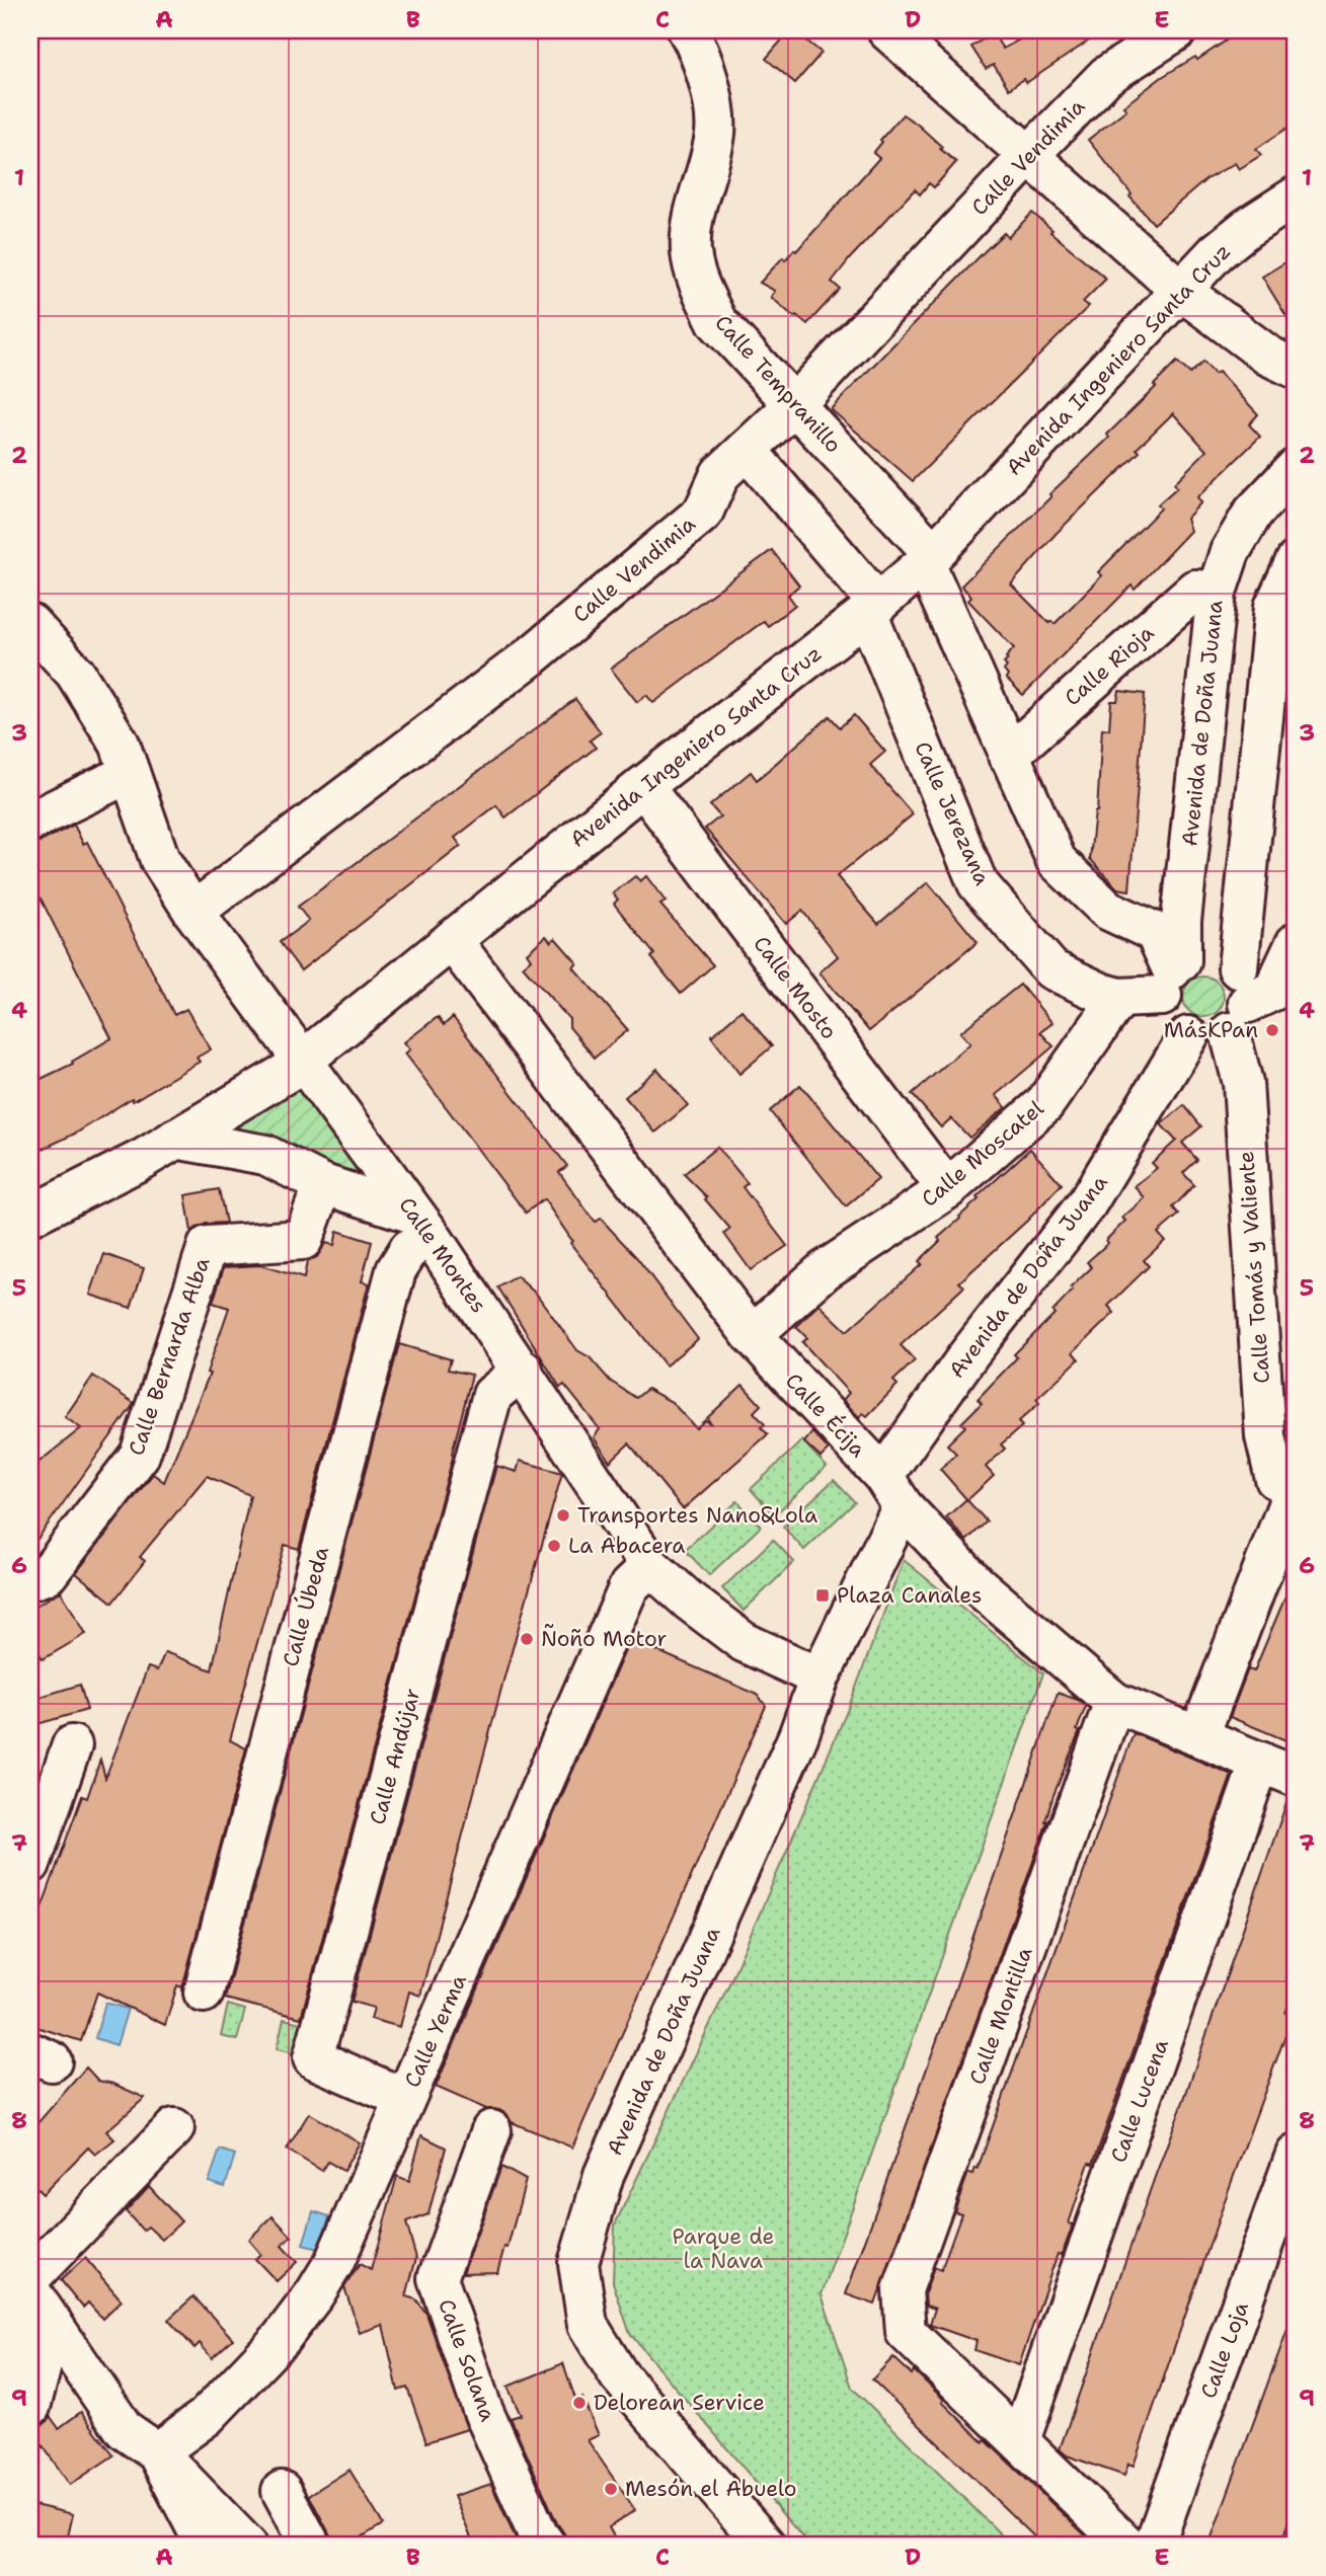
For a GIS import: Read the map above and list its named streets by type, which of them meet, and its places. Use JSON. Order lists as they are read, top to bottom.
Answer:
{
  "streets": {
    "street": [
      "Calle Vendimia",
      "Avenida Ingeniero Santa Cruz",
      "Calle Tempranillo",
      "Calle Rioja",
      "Avenida de Doña Juana",
      "Calle Jerezana",
      "Calle Mosto",
      "Calle Moscatel",
      "Calle Montes",
      "Calle Tomás y Valiente",
      "Calle Bernarda Alba",
      "Calle Écija",
      "Calle Úbeda",
      "Calle Andújar",
      "Calle Montilla",
      "Calle Yerma",
      "Calle Lucena",
      "Calle Loja",
      "Calle Solana"
    ]
  },
  "crossings": [
    ["Calle Vendimia", "Calle Tempranillo"],
    ["Calle Vendimia", "Calle Jerezana"],
    ["Calle Vendimia", "Calle Montes"],
    ["Avenida Ingeniero Santa Cruz", "Calle Tempranillo"],
    ["Avenida Ingeniero Santa Cruz", "Calle Jerezana"],
    ["Avenida Ingeniero Santa Cruz", "Calle Mosto"],
    ["Avenida Ingeniero Santa Cruz", "Calle Montes"],
    ["Avenida Ingeniero Santa Cruz", "Calle Écija"],
    ["Calle Tempranillo", "Calle Rioja"],
    ["Calle Tempranillo", "Avenida de Doña Juana"],
    ["Calle Tempranillo", "Calle Tomás y Valiente"],
    ["Calle Rioja", "Avenida de Doña Juana"],
    ["Avenida de Doña Juana", "Calle Montes"],
    ["Avenida de Doña Juana", "Calle Tomás y Valiente"],
    ["Avenida de Doña Juana", "Calle Écija"],
    ["Calle Jerezana", "Calle Moscatel"],
    ["Calle Mosto", "Calle Moscatel"],
    ["Calle Moscatel", "Calle Écija"],
    ["Calle Montes", "Calle Úbeda"],
    ["Calle Montes", "Calle Andújar"],
    ["Calle Montes", "Calle Yerma"],
    ["Calle Écija", "Calle Montilla"],
    ["Calle Écija", "Calle Lucena"],
    ["Calle Andújar", "Calle Yerma"],
    ["Calle Montilla", "Calle Lucena"]
  ],
  "parks": ["Parque de la Nava"],
  "places": {
    "other": [
      "MásKPan",
      "Transportes Nano&Lola",
      "La Abacera",
      "Ñoño Motor",
      "Delorean Service",
      "Mesón el Abuelo"
    ],
    "transit": ["Plaza Canales"]
  },
  "grid": {
    "columns": [
      "A",
      "B",
      "C",
      "D",
      "E"
    ],
    "rows": [
      "1",
      "2",
      "3",
      "4",
      "5",
      "6",
      "7",
      "8",
      "9"
    ]
  }
}
